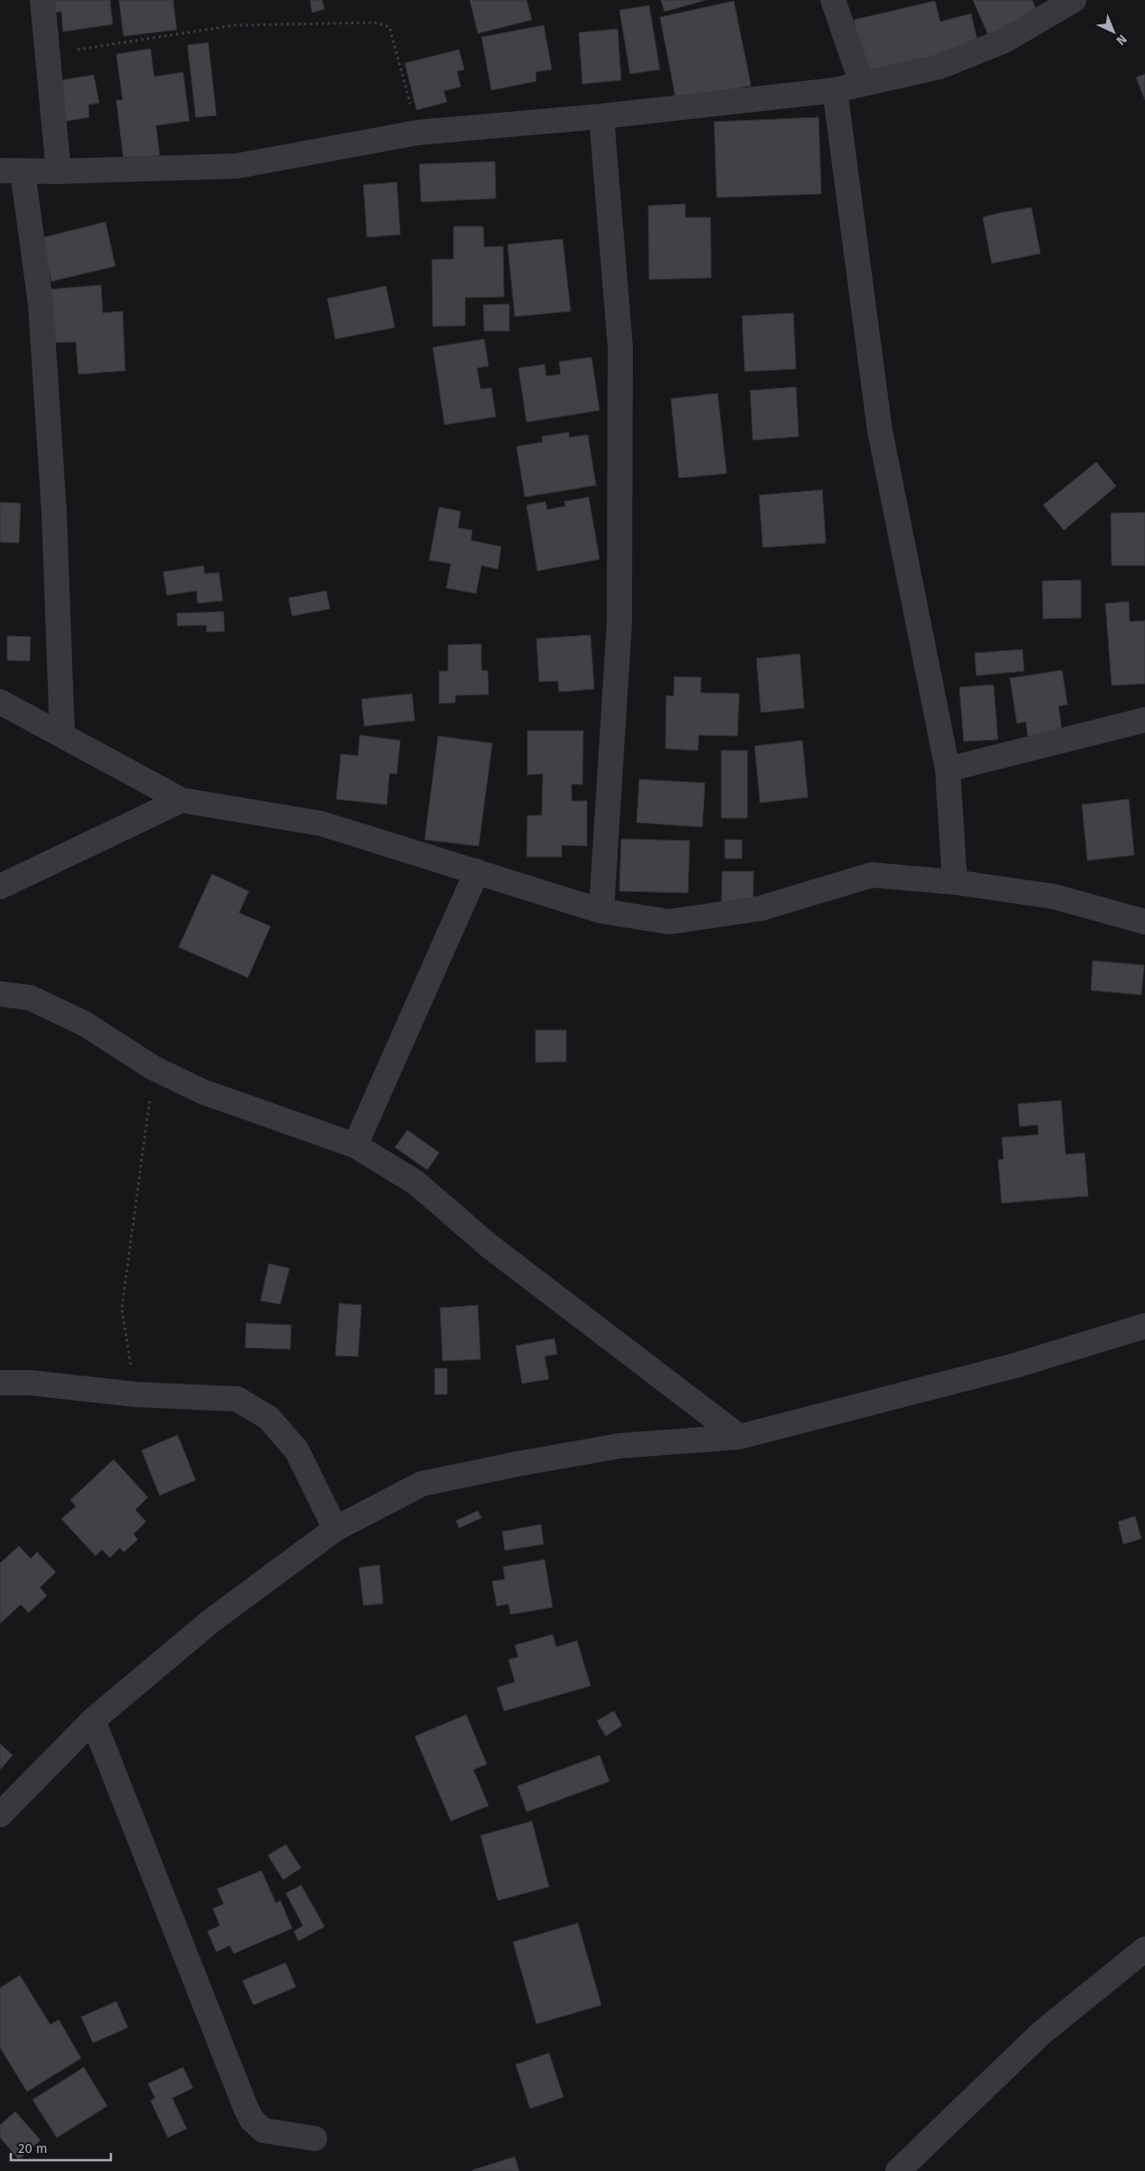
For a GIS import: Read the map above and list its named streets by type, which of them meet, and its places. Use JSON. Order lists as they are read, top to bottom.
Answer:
{
  "scale_bar": "20 m",
  "north": "bottom right"
}
